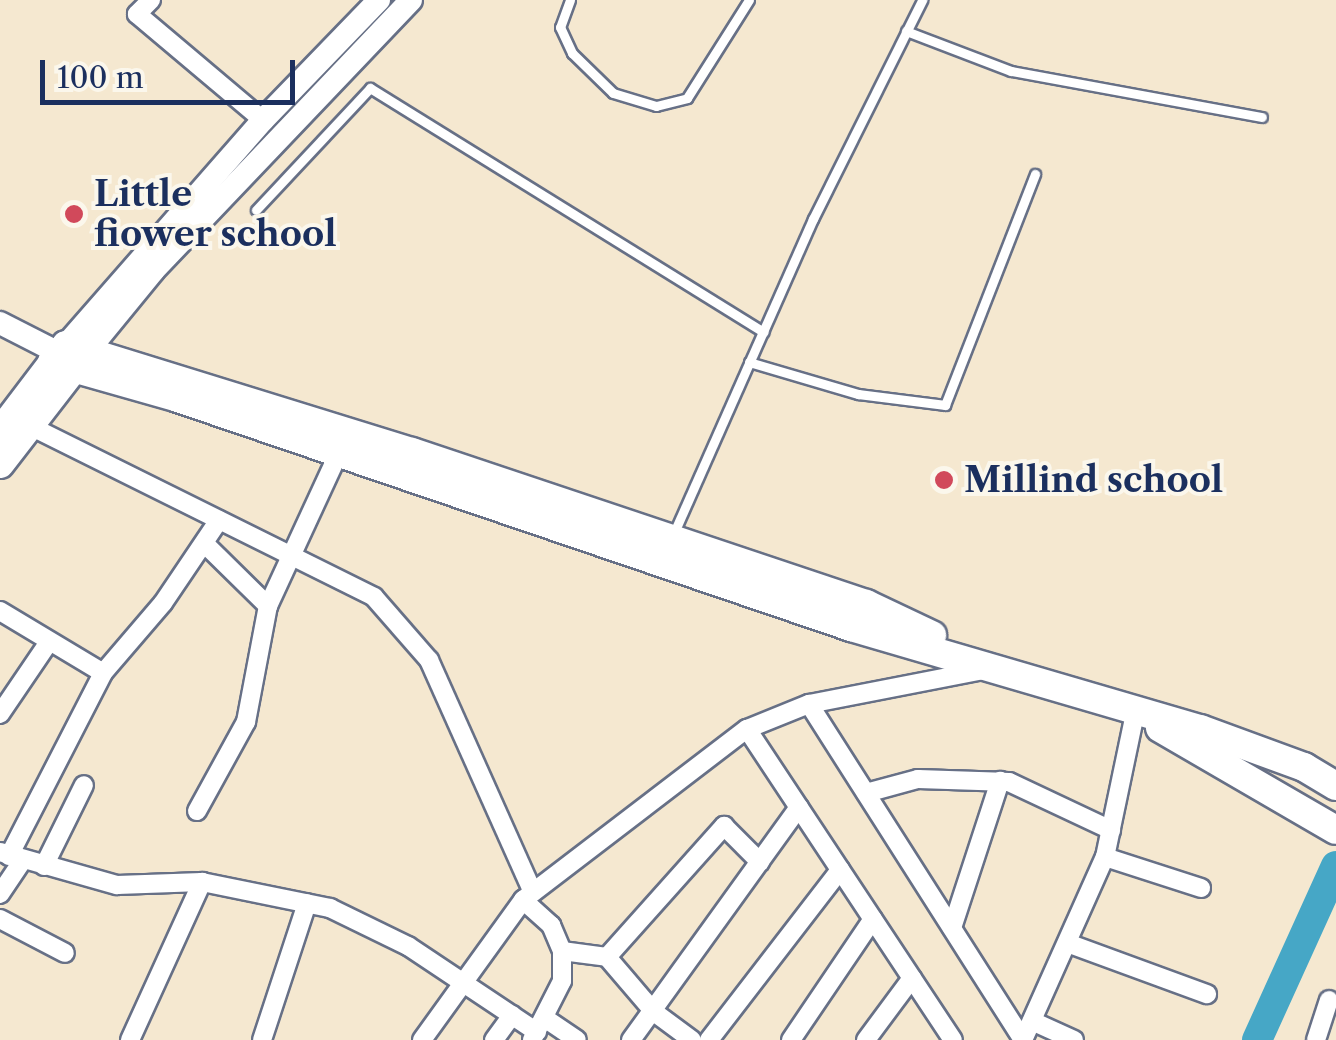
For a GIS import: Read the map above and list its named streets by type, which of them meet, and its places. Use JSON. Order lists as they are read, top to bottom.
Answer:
{
  "places": ["Little fiower school", "Millind school"],
  "scale_bar": "100 m"
}
